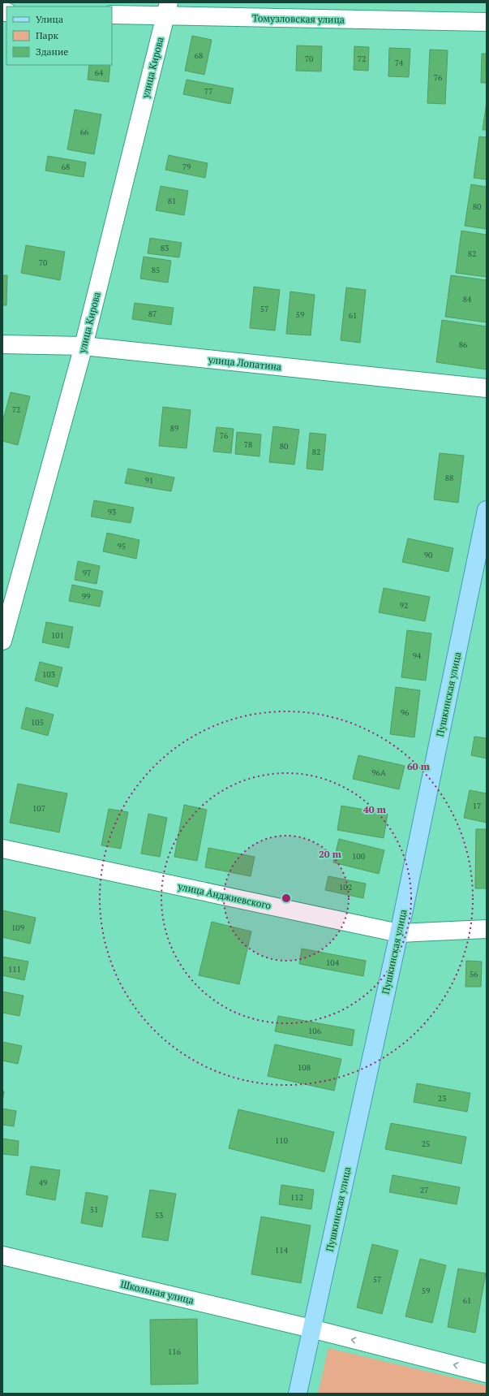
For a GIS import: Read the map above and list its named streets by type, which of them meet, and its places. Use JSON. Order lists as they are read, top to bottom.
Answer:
{
  "streets": {
    "main road": ["Пушкинская улица"],
    "street": [
      "Томузловская улица",
      "улица Кирова",
      "улица Лопатина",
      "улица Анджиевского",
      "Школьная улица"
    ]
  },
  "crossings": [
    ["Томузловская улица", "улица Кирова"],
    ["улица Кирова", "улица Лопатина"],
    ["Пушкинская улица", "улица Анджиевского"],
    ["Пушкинская улица", "Школьная улица"]
  ],
  "one_way": ["Школьная улица"],
  "house_numbers": [
    "68",
    "70",
    "72",
    "74",
    "64",
    "76",
    "77",
    "66",
    "68",
    "79",
    "81",
    "80",
    "83",
    "82",
    "70",
    "85",
    "84",
    "57",
    "87",
    "59",
    "61",
    "86",
    "72",
    "89",
    "76",
    "78",
    "80",
    "82",
    "88",
    "91",
    "93",
    "95",
    "90",
    "97",
    "99",
    "92",
    "101",
    "94",
    "103",
    "96",
    "105",
    "96А",
    "17",
    "107",
    "100",
    "102",
    "109",
    "104",
    "111",
    "56",
    "106",
    "108",
    "23",
    "110",
    "25",
    "49",
    "27",
    "112",
    "51",
    "53",
    "114",
    "57",
    "59",
    "61",
    "116"
  ],
  "legend": ["Улица", "Парк", "Здание"],
  "rings": ["60 m", "40 m", "20 m"]
}
